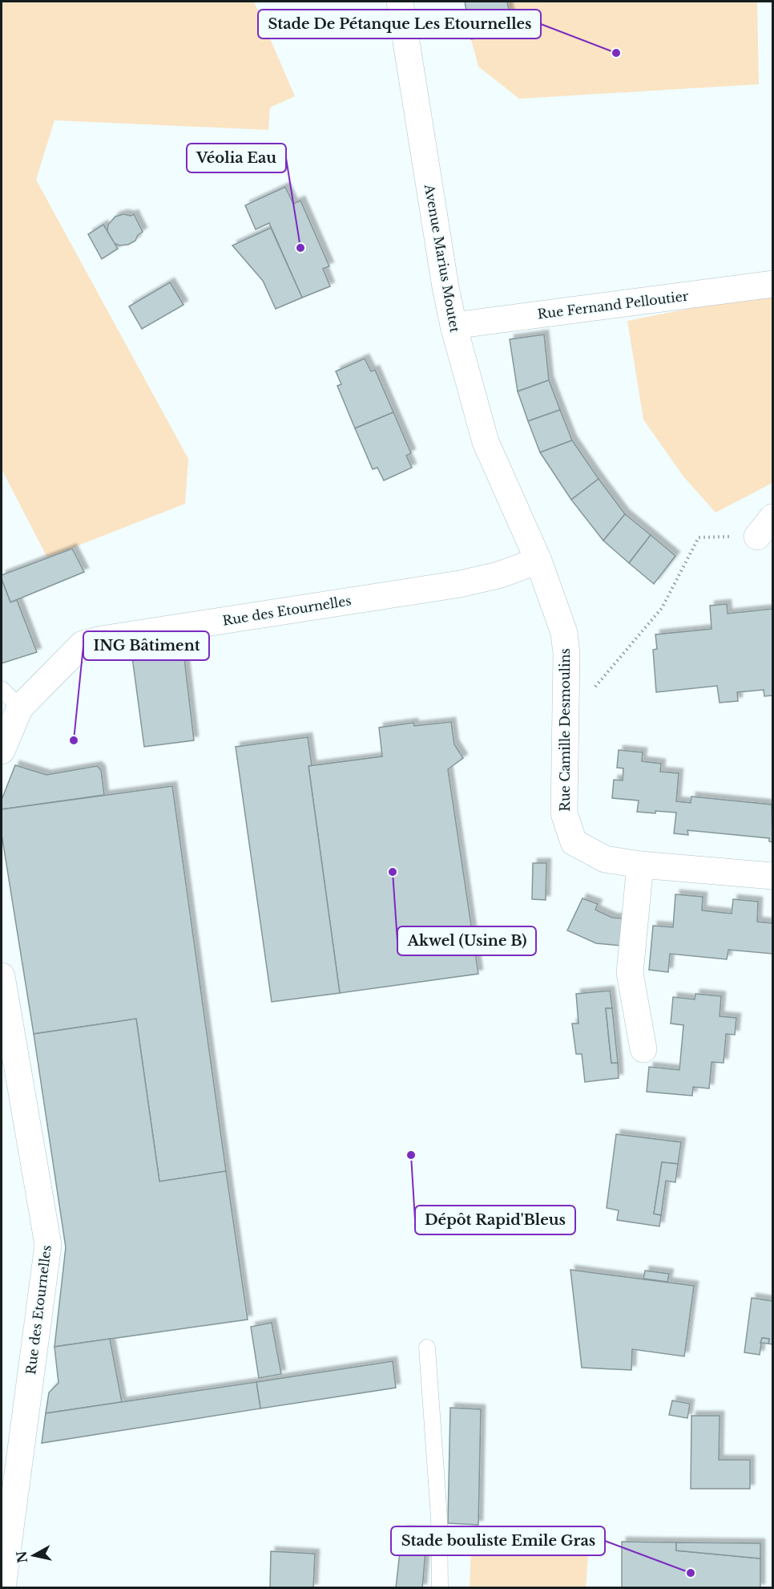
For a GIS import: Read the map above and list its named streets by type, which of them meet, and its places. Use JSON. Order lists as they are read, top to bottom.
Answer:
{
  "streets": {
    "street": [
      "Avenue Marius Moutet",
      "Rue Fernand Pelloutier",
      "Rue des Etournelles",
      "Rue Camille Desmoulins"
    ]
  },
  "crossings": [
    ["Avenue Marius Moutet", "Rue Fernand Pelloutier"],
    ["Avenue Marius Moutet", "Rue des Etournelles"],
    ["Avenue Marius Moutet", "Rue Camille Desmoulins"],
    ["Rue des Etournelles", "Rue Camille Desmoulins"]
  ],
  "places": [
    "Stade De Pétanque Les Etournelles",
    "Véolia Eau",
    "ING Bâtiment",
    "Akwel (Usine B)",
    "Dépôt Rapid'Bleus",
    "Stade bouliste Emile Gras"
  ],
  "north": "left"
}
